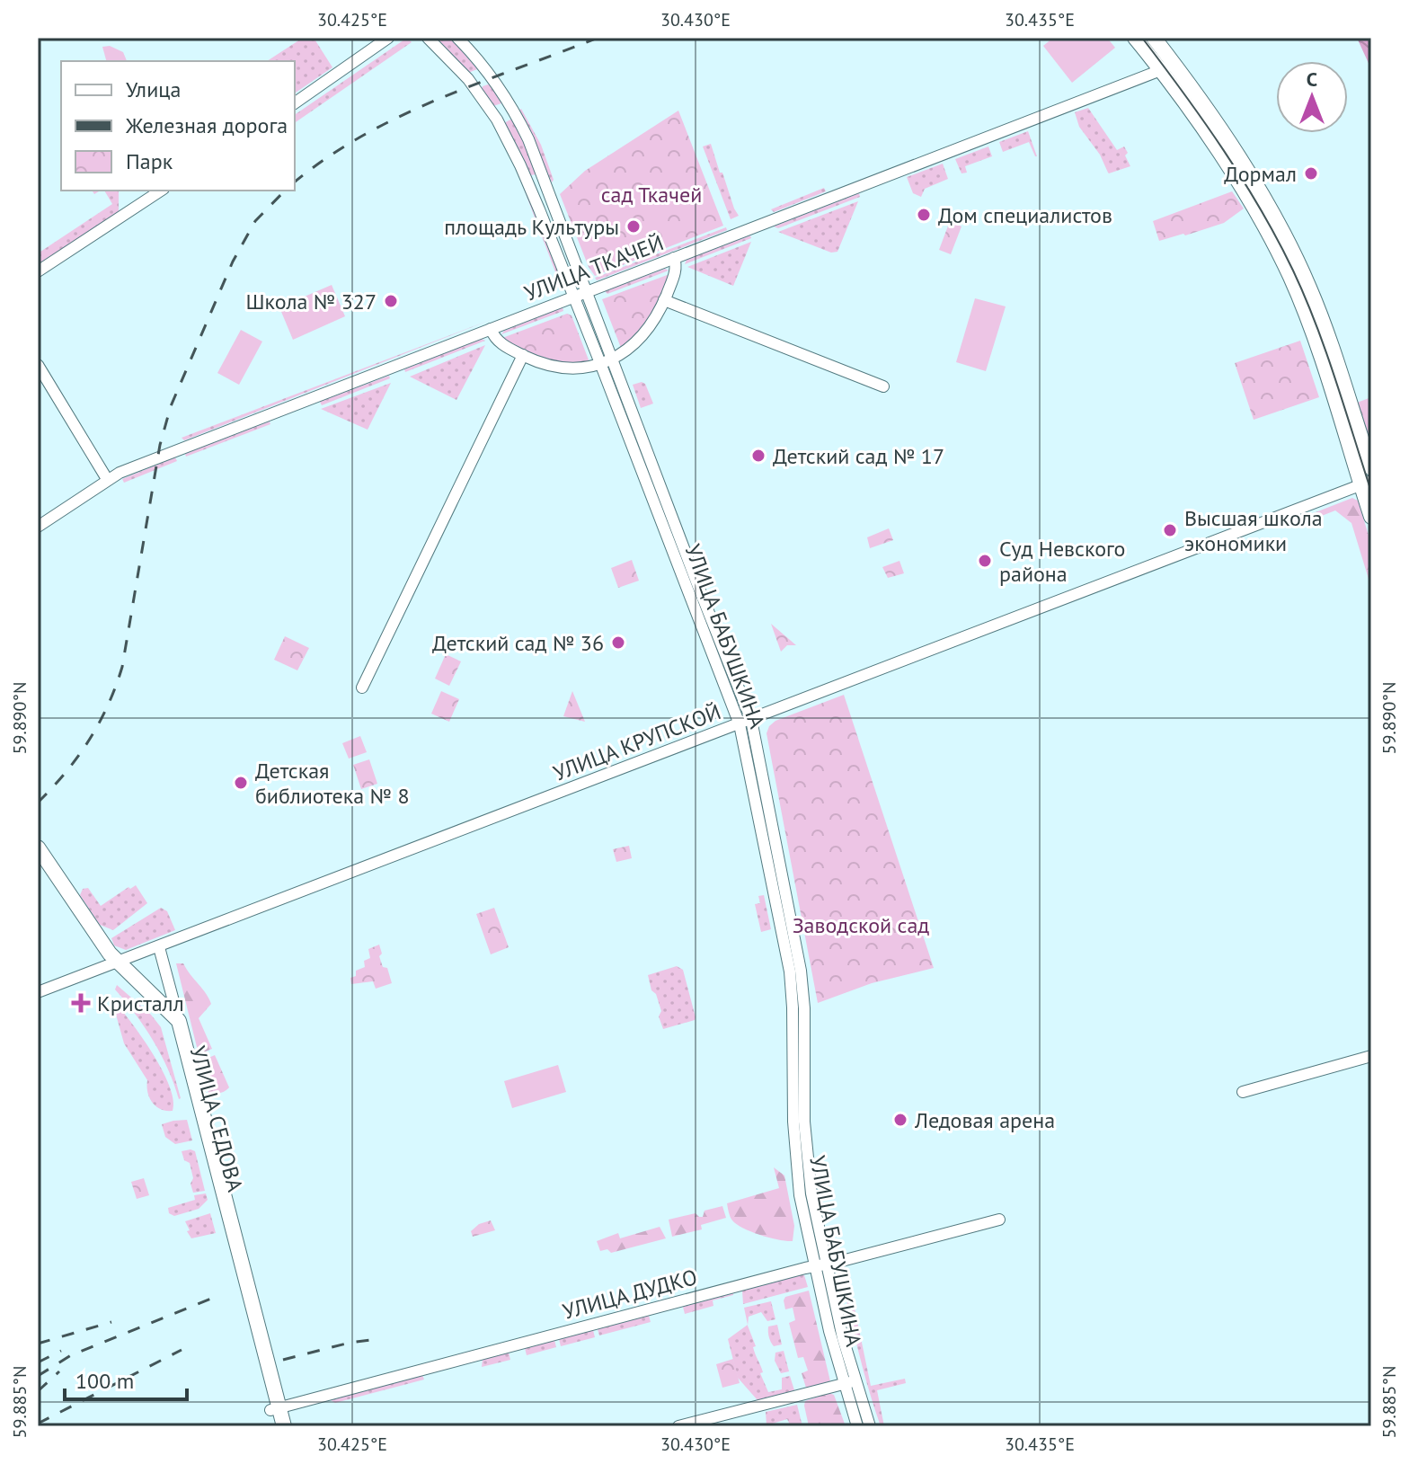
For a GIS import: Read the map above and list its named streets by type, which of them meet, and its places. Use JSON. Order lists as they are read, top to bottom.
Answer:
{
  "streets": {
    "main road": ["УЛИЦА СЕДОВА"],
    "street": [
      "УЛИЦА ТКАЧЕЙ",
      "УЛИЦА БАБУШКИНА",
      "УЛИЦА КРУПСКОЙ",
      "УЛИЦА ДУДКО"
    ]
  },
  "crossings": [
    ["УЛИЦА ТКАЧЕЙ", "УЛИЦА БАБУШКИНА"],
    ["УЛИЦА БАБУШКИНА", "УЛИЦА КРУПСКОЙ"],
    ["УЛИЦА БАБУШКИНА", "УЛИЦА ДУДКО"],
    ["УЛИЦА КРУПСКОЙ", "УЛИЦА СЕДОВА"],
    ["УЛИЦА СЕДОВА", "УЛИЦА ДУДКО"]
  ],
  "parks": ["сад Ткачей", "Заводской сад"],
  "places": {
    "other": [
      "Дормал",
      "Дом специалистов",
      "площадь Культуры",
      "Школа № 327",
      "Детский сад № 17",
      "Высшая школа экономики",
      "Суд Невского района",
      "Детский сад № 36",
      "Детская библиотека № 8",
      "Ледовая арена"
    ],
    "health": ["Кристалл"]
  },
  "legend": ["Улица", "Железная дорога", "Парк"],
  "scale_bar": "100 m",
  "north": "top",
  "coordinates": [
    "30.425°E",
    "30.430°E",
    "30.435°E",
    "59.890°N",
    "59.885°N"
  ]
}
